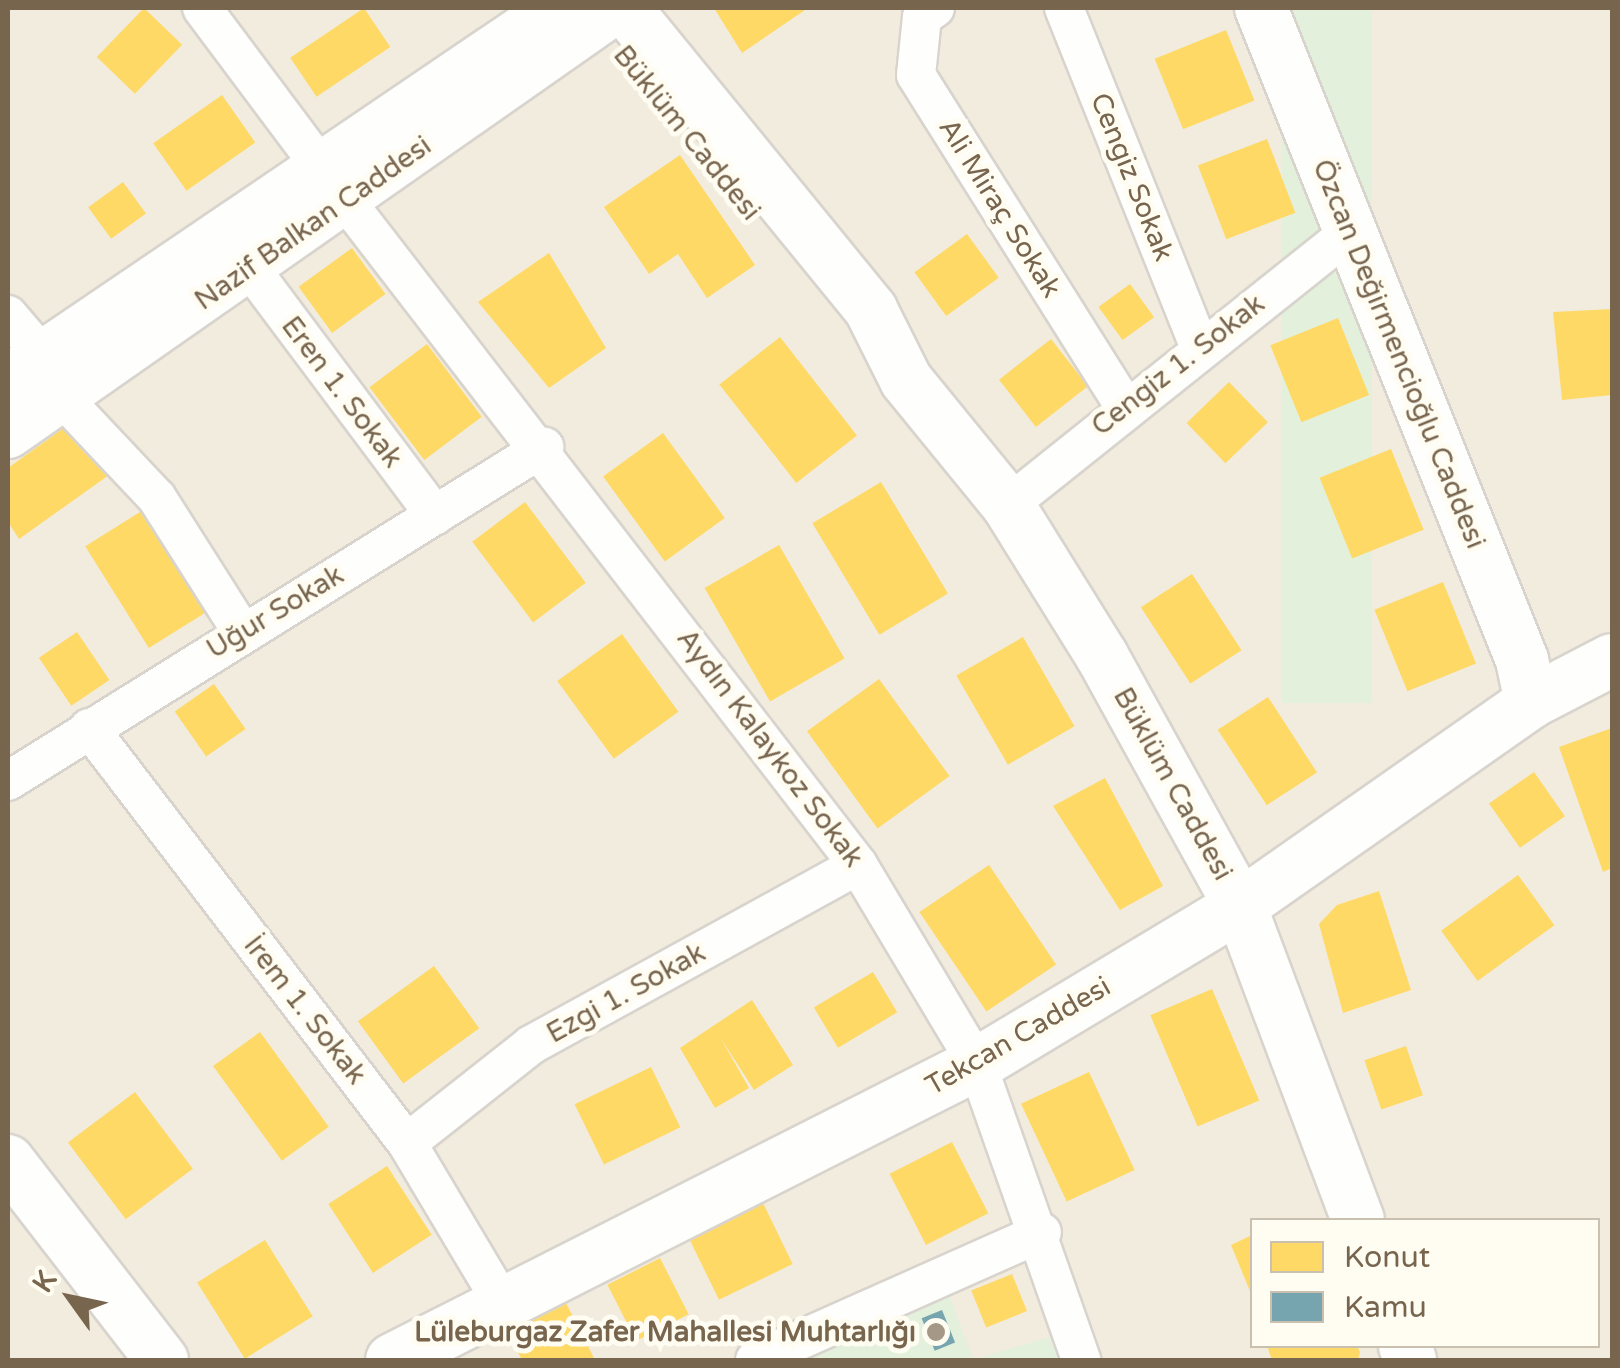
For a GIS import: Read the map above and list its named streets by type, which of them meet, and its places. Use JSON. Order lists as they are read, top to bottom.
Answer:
{
  "streets": {
    "street": [
      "Büklüm Caddesi",
      "Cengiz Sokak",
      "Ali Miraç Sokak",
      "Nazif Balkan Caddesi",
      "Özcan Değirmencioğlu Caddesi",
      "Cengiz 1. Sokak",
      "Eren 1. Sokak",
      "Uğur Sokak",
      "Aydın Kalaykoz Sokak",
      "Ezgi 1. Sokak",
      "İrem 1. Sokak",
      "Tekcan Caddesi"
    ]
  },
  "crossings": [
    ["Büklüm Caddesi", "Nazif Balkan Caddesi"],
    ["Büklüm Caddesi", "Cengiz 1. Sokak"],
    ["Büklüm Caddesi", "Tekcan Caddesi"],
    ["Cengiz Sokak", "Cengiz 1. Sokak"],
    ["Ali Miraç Sokak", "Cengiz 1. Sokak"],
    ["Nazif Balkan Caddesi", "Eren 1. Sokak"],
    ["Nazif Balkan Caddesi", "Aydın Kalaykoz Sokak"],
    ["Özcan Değirmencioğlu Caddesi", "Cengiz 1. Sokak"],
    ["Özcan Değirmencioğlu Caddesi", "Tekcan Caddesi"],
    ["Eren 1. Sokak", "Uğur Sokak"],
    ["Uğur Sokak", "Aydın Kalaykoz Sokak"],
    ["Uğur Sokak", "İrem 1. Sokak"],
    ["Aydın Kalaykoz Sokak", "Ezgi 1. Sokak"],
    ["Aydın Kalaykoz Sokak", "Tekcan Caddesi"],
    ["Ezgi 1. Sokak", "İrem 1. Sokak"],
    ["İrem 1. Sokak", "Tekcan Caddesi"]
  ],
  "places": ["Lüleburgaz Zafer Mahallesi Muhtarlığı"],
  "legend": ["Konut", "Kamu"],
  "north": "top left"
}
